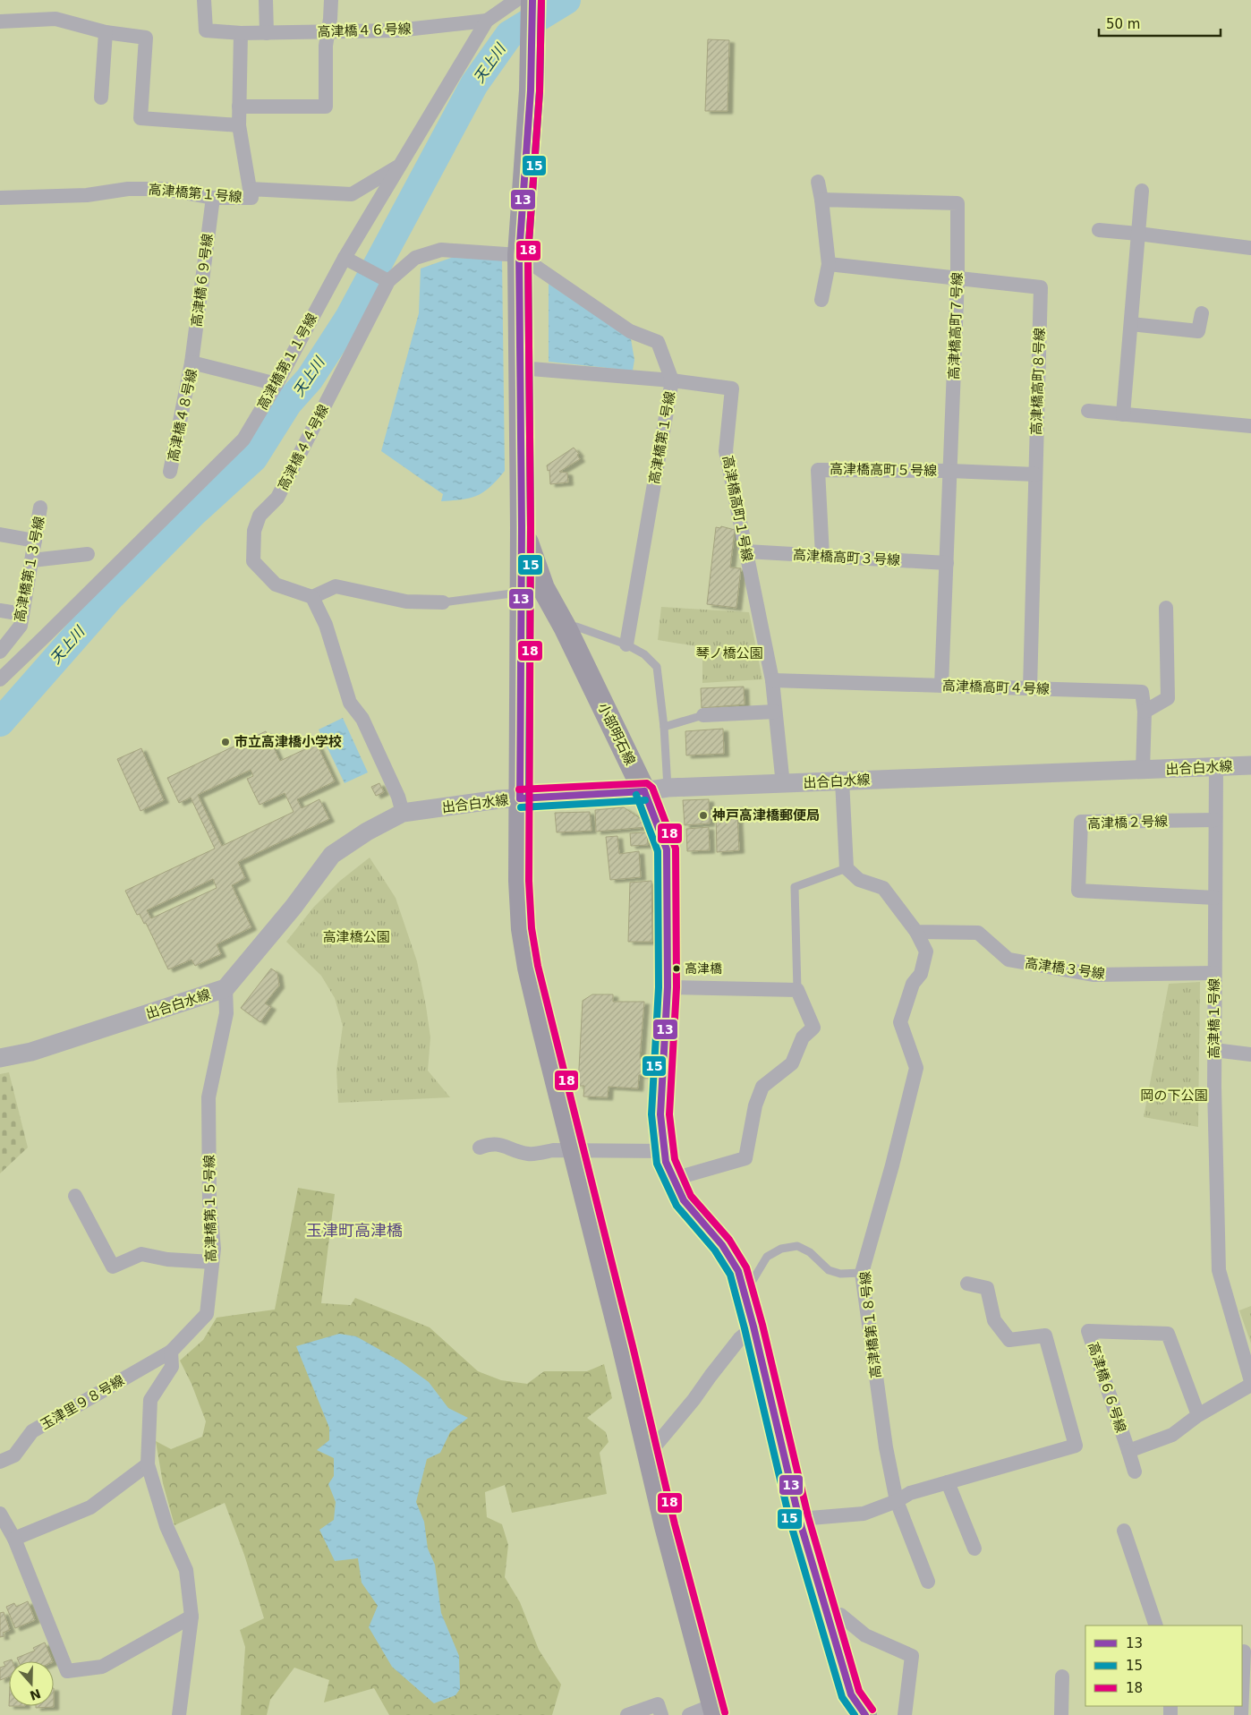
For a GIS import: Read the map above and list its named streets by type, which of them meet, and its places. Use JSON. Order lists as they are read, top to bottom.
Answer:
{
  "streets": {
    "main road": ["小部明石線"],
    "street": [
      "高津橋４６号線",
      "高津橋第１号線",
      "高津橋６９号線",
      "高津橋高町７号線",
      "高津橋第１１号線",
      "高津橋高町８号線",
      "高津橋４８号線",
      "高津橋４４号線",
      "高津橋高町５号線",
      "高津橋高町１号線",
      "高津橋高町３号線",
      "高津橋第１３号線",
      "高津橋高町４号線",
      "出合白水線",
      "高津橋２号線",
      "高津橋３号線",
      "高津橋１号線",
      "高津橋第１５号線",
      "高津橋第１８号線",
      "高津橋６６号線",
      "玉津里９８号線"
    ]
  },
  "crossings": [
    ["高津橋４６号線", "高津橋第１１号線"],
    ["高津橋第１号線", "高津橋６９号線"],
    ["高津橋第１号線", "高津橋第１１号線"],
    ["高津橋第１号線", "高津橋４４号線"],
    ["高津橋第１号線", "高津橋高町１号線"],
    ["高津橋第１号線", "小部明石線"],
    ["高津橋６９号線", "高津橋４８号線"],
    ["高津橋高町７号線", "高津橋高町８号線"],
    ["高津橋高町７号線", "高津橋高町５号線"],
    ["高津橋高町７号線", "高津橋高町３号線"],
    ["高津橋高町７号線", "高津橋高町４号線"],
    ["高津橋第１１号線", "高津橋４８号線"],
    ["高津橋高町８号線", "高津橋高町５号線"],
    ["高津橋高町８号線", "高津橋高町４号線"],
    ["高津橋４４号線", "小部明石線"],
    ["高津橋高町５号線", "高津橋高町３号線"],
    ["高津橋高町１号線", "高津橋高町３号線"],
    ["高津橋高町１号線", "高津橋高町４号線"],
    ["高津橋高町１号線", "小部明石線"],
    ["高津橋高町１号線", "出合白水線"],
    ["高津橋高町４号線", "出合白水線"],
    ["小部明石線", "出合白水線"],
    ["出合白水線", "高津橋１号線"],
    ["出合白水線", "高津橋第１５号線"],
    ["高津橋２号線", "高津橋１号線"],
    ["高津橋３号線", "高津橋１号線"],
    ["高津橋３号線", "高津橋第１８号線"],
    ["高津橋第１５号線", "玉津里９８号線"]
  ],
  "districts": ["玉津町高津橋"],
  "water": ["天上川"],
  "parks": ["琴ノ橋公園", "高津橋公園", "岡の下公園"],
  "places": ["市立高津橋小学校", "神戸高津橋郵便局", "高津橋"],
  "lines": ["transit line 13", "transit line 15", "transit line 18"],
  "legend": ["13", "15", "18"],
  "scale_bar": "50 m",
  "north": "bottom"
}
